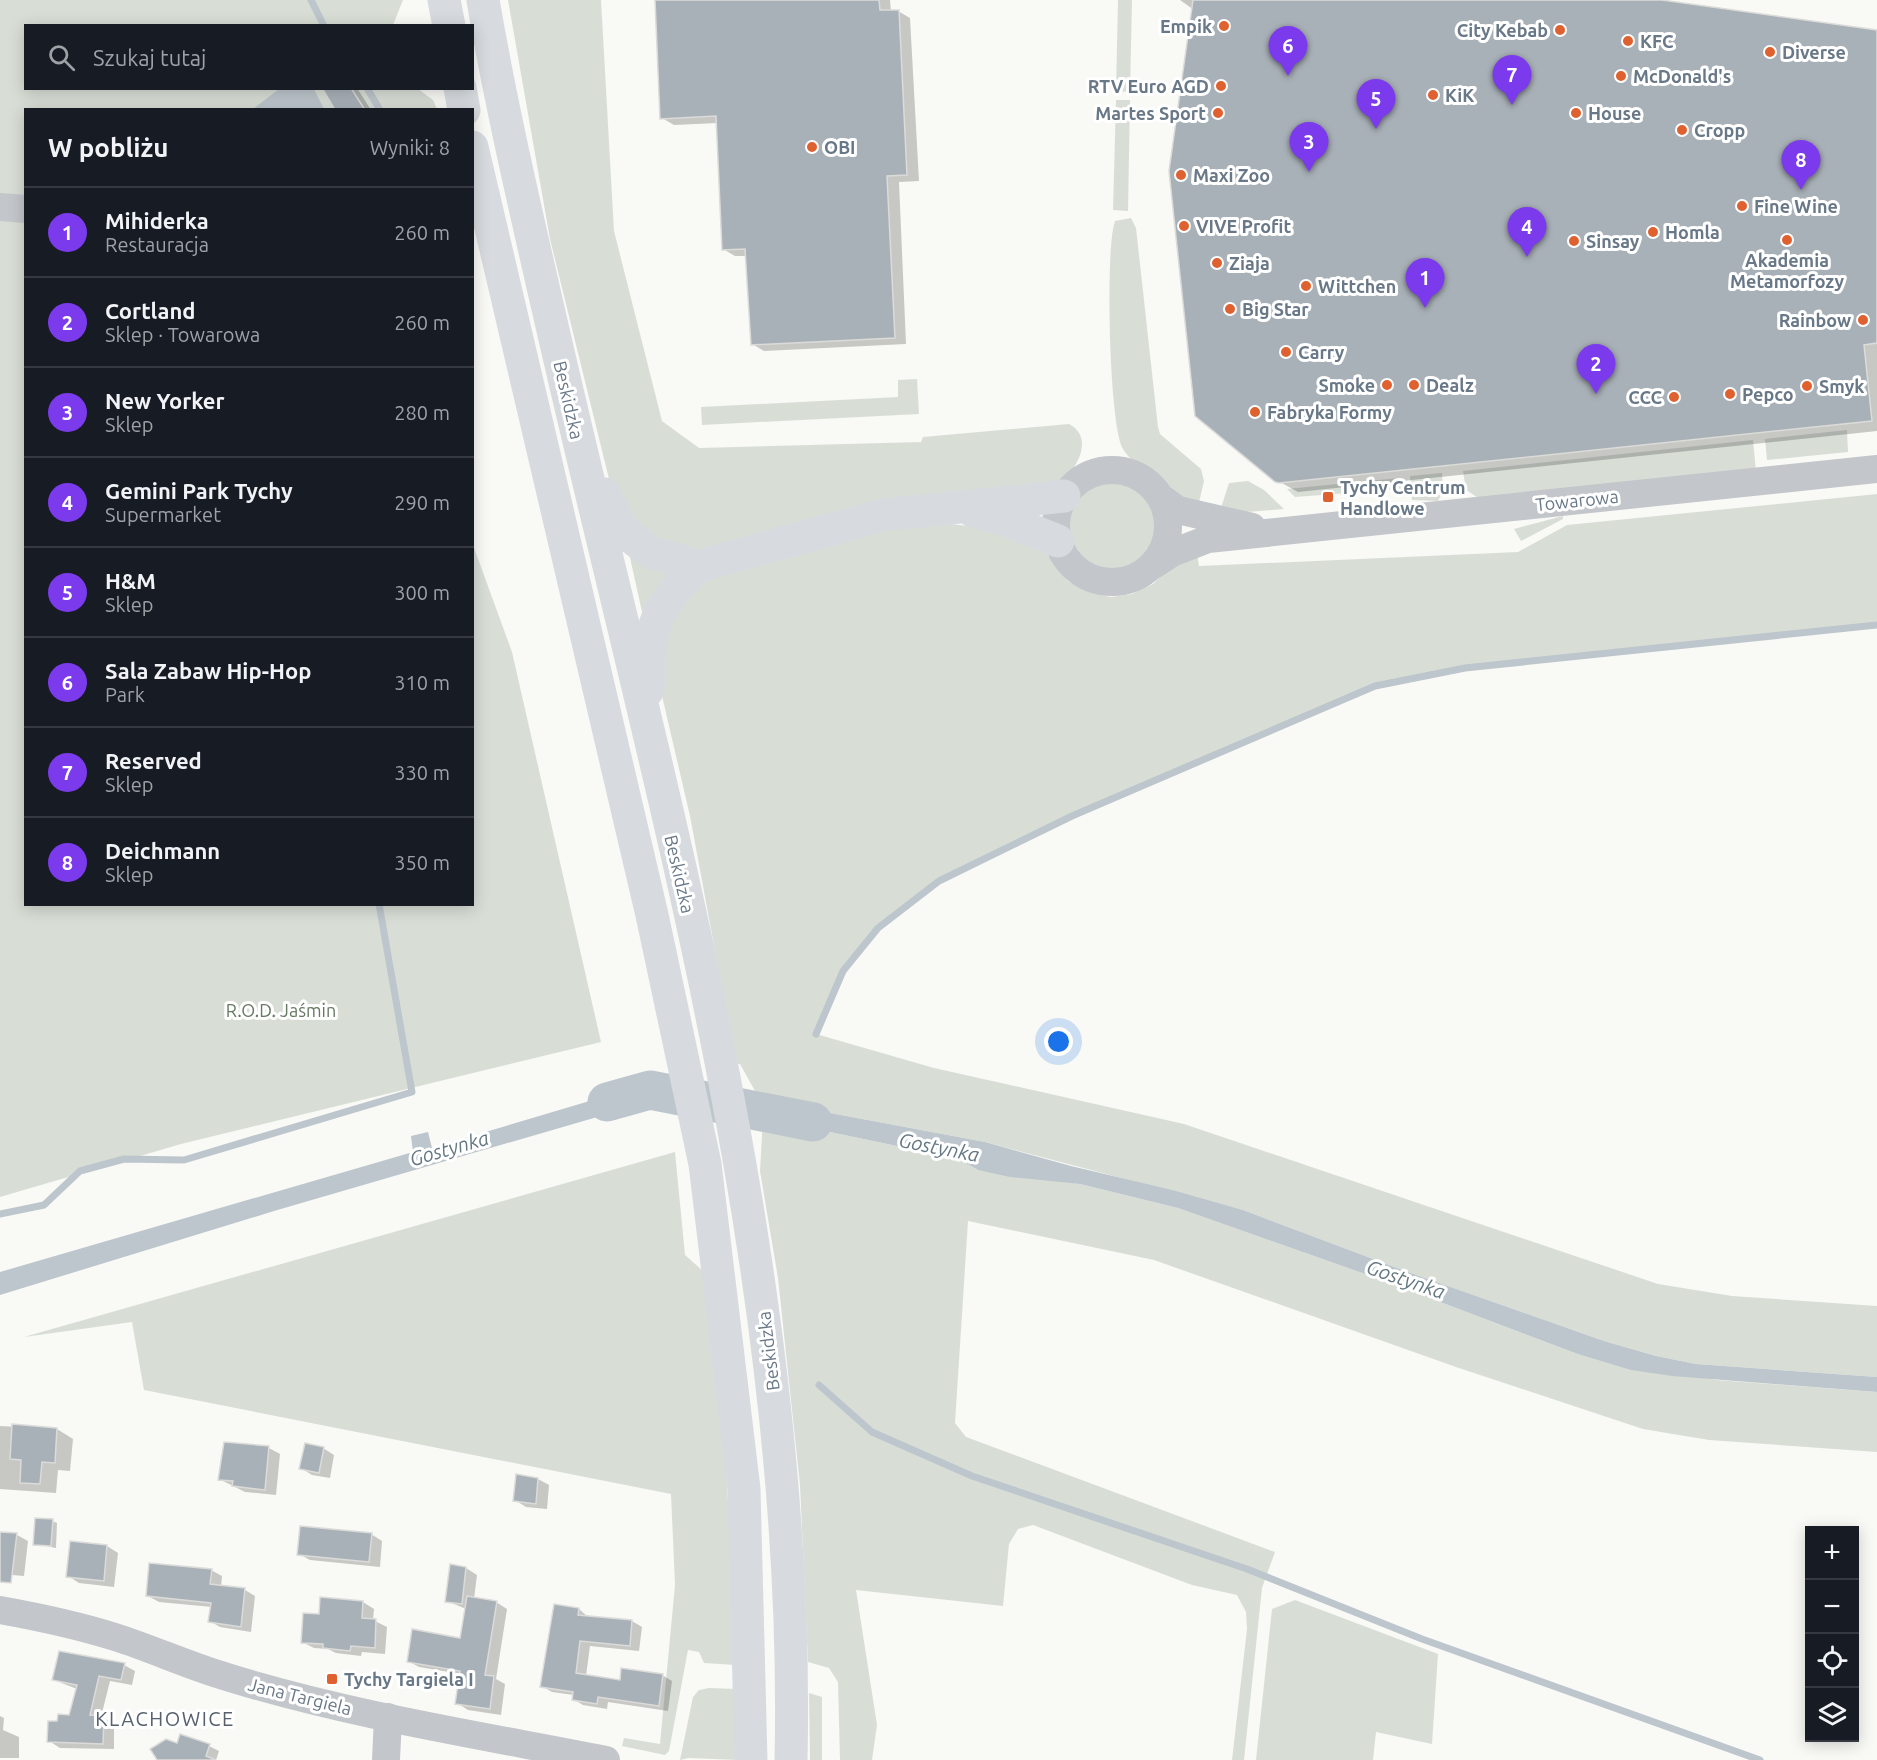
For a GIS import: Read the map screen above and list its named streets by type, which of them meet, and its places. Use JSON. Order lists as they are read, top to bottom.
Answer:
{
  "streets": {
    "main road": ["Beskidzka"],
    "street": ["Towarowa", "Jana Targiela"]
  },
  "districts": ["KLACHOWICE"],
  "water": ["Gostynka"],
  "parks": ["R.O.D. Jaśmin"],
  "places": {
    "other": [
      "Empik",
      "City Kebab",
      "KFC",
      "Diverse",
      "McDonald's",
      "RTV Euro AGD",
      "KiK",
      "Martes Sport",
      "House",
      "Cropp",
      "OBI",
      "Maxi Zoo",
      "Fine Wine",
      "VIVE Profit",
      "Homla",
      "Akademia Metamorfozy",
      "Sinsay",
      "Ziaja",
      "Wittchen",
      "Big Star",
      "Rainbow",
      "Carry",
      "Smoke",
      "Dealz",
      "Smyk",
      "Pepco",
      "CCC",
      "Fabryka Formy"
    ],
    "transit": ["Tychy Centrum Handlowe", "Tychy Targiela I"]
  },
  "page": {
    "search": "Szukaj tutaj",
    "pins": [
      "6",
      "7",
      "5",
      "3",
      "8",
      "4",
      "1",
      "2"
    ],
    "heading": ["W pobliżu", "Wyniki: 8"],
    "list": [
      {
        "mark": "1",
        "name": "Mihiderka",
        "note": "Restauracja",
        "value": "260 m"
      },
      {
        "mark": "2",
        "name": "Cortland",
        "note": "Sklep · Towarowa",
        "value": "260 m"
      },
      {
        "mark": "3",
        "name": "New Yorker",
        "note": "Sklep",
        "value": "280 m"
      },
      {
        "mark": "4",
        "name": "Gemini Park Tychy",
        "note": "Supermarket",
        "value": "290 m"
      },
      {
        "mark": "5",
        "name": "H&M",
        "note": "Sklep",
        "value": "300 m"
      },
      {
        "mark": "6",
        "name": "Sala Zabaw Hip-Hop",
        "note": "Park",
        "value": "310 m"
      },
      {
        "mark": "7",
        "name": "Reserved",
        "note": "Sklep",
        "value": "330 m"
      },
      {
        "mark": "8",
        "name": "Deichmann",
        "note": "Sklep",
        "value": "350 m"
      }
    ],
    "map_buttons": ["+", "−"]
  }
}
